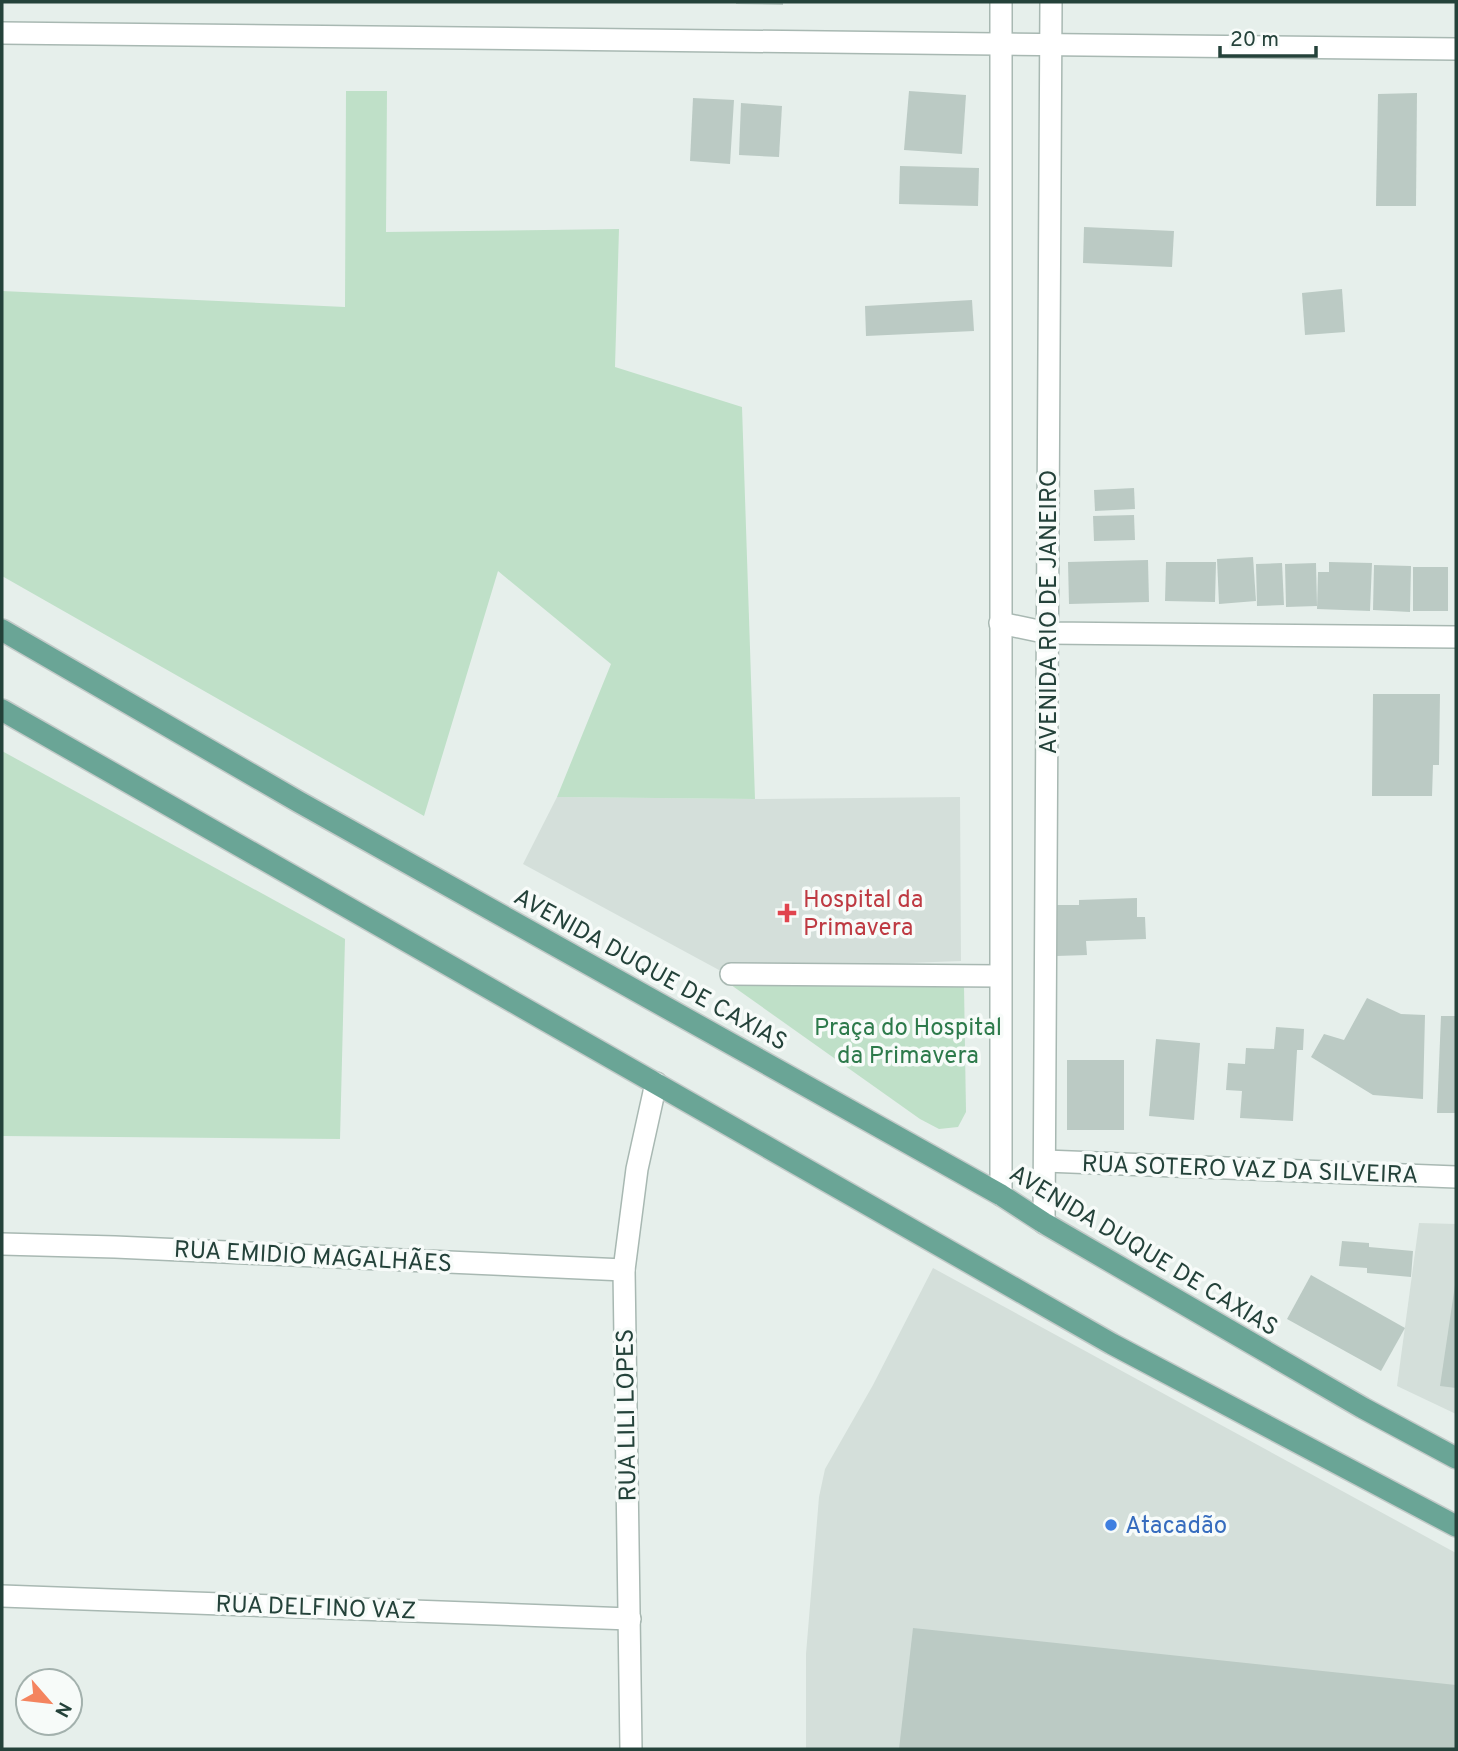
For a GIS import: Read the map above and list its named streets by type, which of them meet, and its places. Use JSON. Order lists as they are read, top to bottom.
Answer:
{
  "streets": {
    "main road": ["AVENIDA DUQUE DE CAXIAS"],
    "street": [
      "AVENIDA RIO DE JANEIRO",
      "RUA SOTERO VAZ DA SILVEIRA",
      "RUA EMIDIO MAGALHÃES",
      "RUA LILI LOPES",
      "RUA DELFINO VAZ"
    ]
  },
  "crossings": [
    ["AVENIDA RIO DE JANEIRO", "AVENIDA DUQUE DE CAXIAS"],
    ["AVENIDA RIO DE JANEIRO", "RUA SOTERO VAZ DA SILVEIRA"],
    ["RUA EMIDIO MAGALHÃES", "RUA LILI LOPES"],
    ["RUA LILI LOPES", "RUA DELFINO VAZ"]
  ],
  "parks": ["Praça do Hospital da Primavera"],
  "places": {
    "health": ["Hospital da Primavera"],
    "other": ["Atacadão"]
  },
  "scale_bar": "20 m",
  "north": "bottom right"
}
